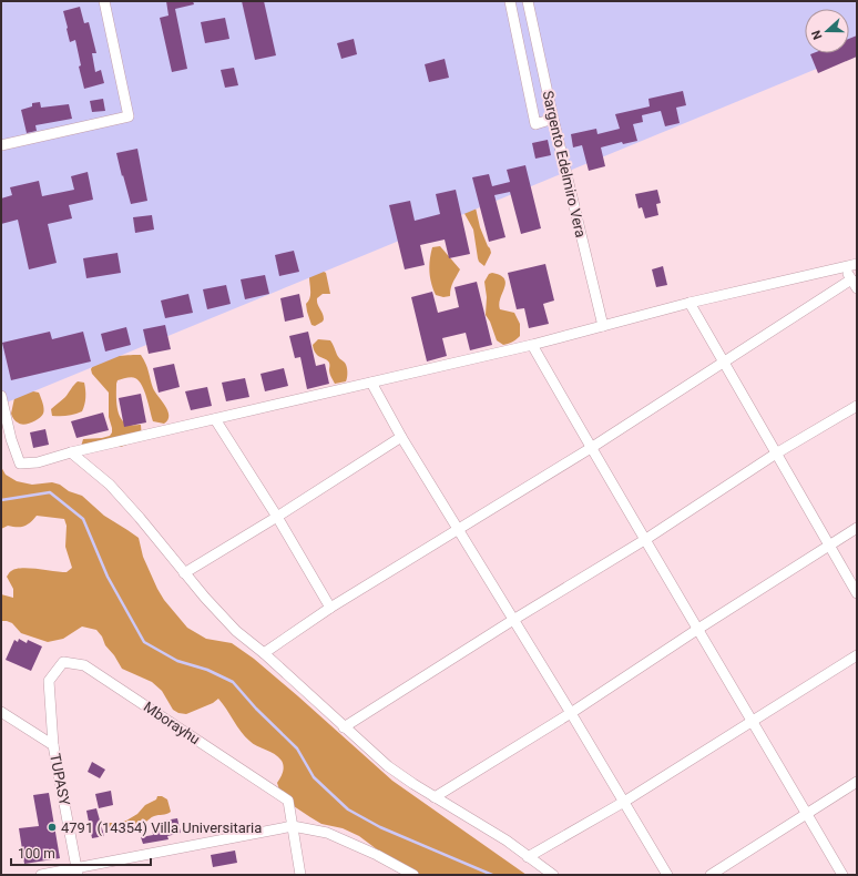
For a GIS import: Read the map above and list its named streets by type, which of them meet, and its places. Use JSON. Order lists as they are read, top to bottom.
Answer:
{
  "streets": {
    "street": ["Sargento Edelmiro Vera", "Mborayhu", "TUPASY"]
  },
  "crossings": [
    ["Mborayhu", "TUPASY"]
  ],
  "places": ["4791 (14354) Villa Universitaria"],
  "scale_bar": "100 m",
  "north": "left"
}
